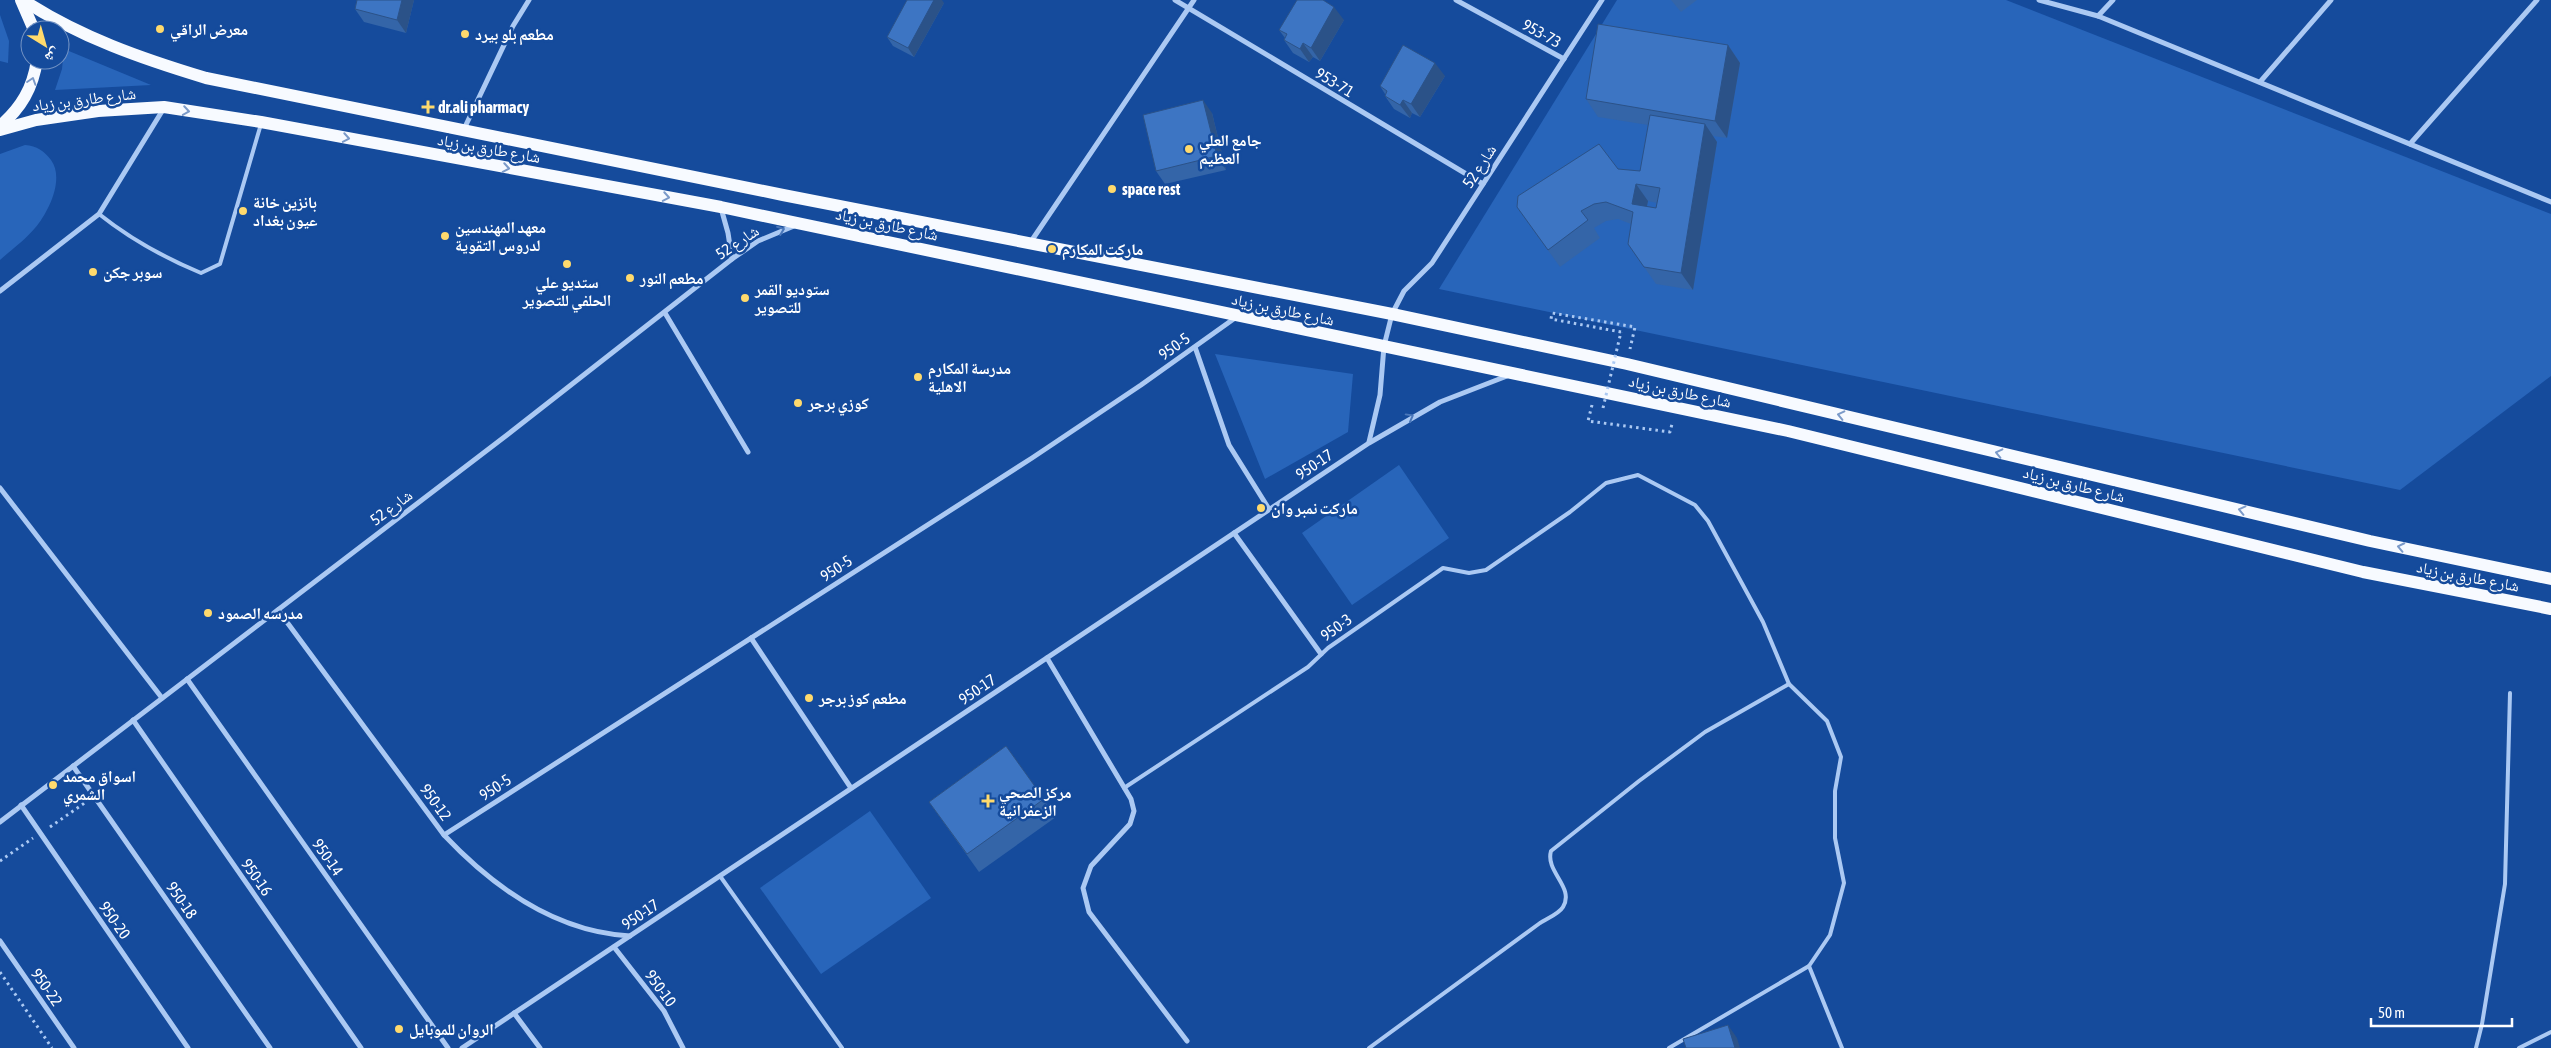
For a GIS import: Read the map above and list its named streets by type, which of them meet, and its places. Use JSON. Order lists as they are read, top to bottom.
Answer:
{
  "streets": {
    "main road": ["شارع طارق بن زياد"],
    "street": [
      "953-73",
      "953-71",
      "شارع 52",
      "950-5",
      "950-17",
      "950-12",
      "950-14",
      "950-16",
      "950-18",
      "950-20",
      "950-22",
      "950-10"
    ],
    "lane": ["950-3"]
  },
  "crossings": [
    ["953-73", "شارع 52"],
    ["953-71", "شارع 52"],
    ["شارع طارق بن زياد", "شارع 52"],
    ["شارع طارق بن زياد", "950-5"],
    ["شارع طارق بن زياد", "950-17"],
    ["شارع 52", "950-17"],
    ["شارع 52", "950-12"],
    ["شارع 52", "950-14"],
    ["شارع 52", "950-16"],
    ["شارع 52", "950-18"],
    ["شارع 52", "950-20"],
    ["950-5", "950-12"],
    ["950-17", "950-12"],
    ["950-17", "950-10"]
  ],
  "places": {
    "other": [
      "معرض الراقي",
      "مطعم بلو بيرد",
      "جامع العلي العظيم",
      "space rest",
      "بانزين خانة عيون بغداد",
      "معهد المهندسين لدروس التقوية",
      "ماركت المكارم",
      "ستديو علي الحلفي للتصوير",
      "سوبر جكن",
      "مطعم النور",
      "ستوديو القمر للتصوير",
      "مدرسة المكارم الاهلية",
      "كوزي برجر",
      "ماركت نمبر وان",
      "مدرسه الصمود",
      "مطعم كوز برجر",
      "اسواق محمد الشمري",
      "الروان للموبايل"
    ],
    "health": ["dr.ali pharmacy", "مركز الصحي الزعفرانية"]
  },
  "scale_bar": "50 m",
  "north": "bottom right"
}
